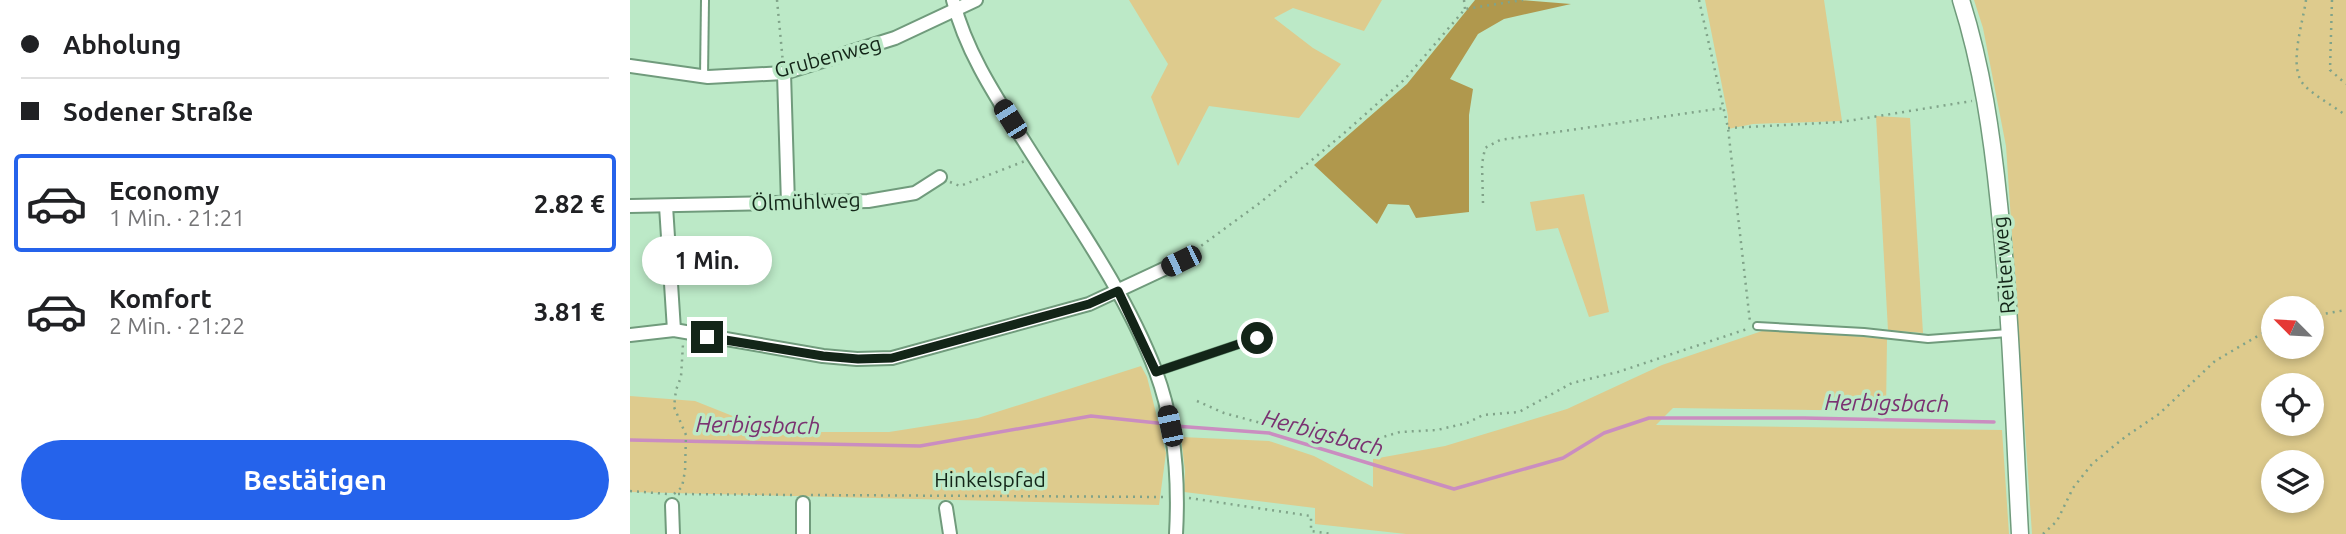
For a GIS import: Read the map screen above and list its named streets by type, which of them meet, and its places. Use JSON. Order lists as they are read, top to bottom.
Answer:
{
  "streets": {
    "street": ["Grubenweg", "Ölmühlweg", "Reiterweg"],
    "path": ["Hinkelspfad"]
  },
  "water": ["Herbigsbach"],
  "north": "top left",
  "page": {
    "banner": ["Abholung", "Sodener Straße"],
    "list": [
      {
        "name": "Economy",
        "note": "1 Min. · 21:21",
        "value": "2.82 €"
      },
      {
        "name": "Komfort",
        "note": "2 Min. · 21:22",
        "value": "3.81 €"
      }
    ],
    "bubble": "1 Min.",
    "buttons": "Bestätigen"
  }
}
